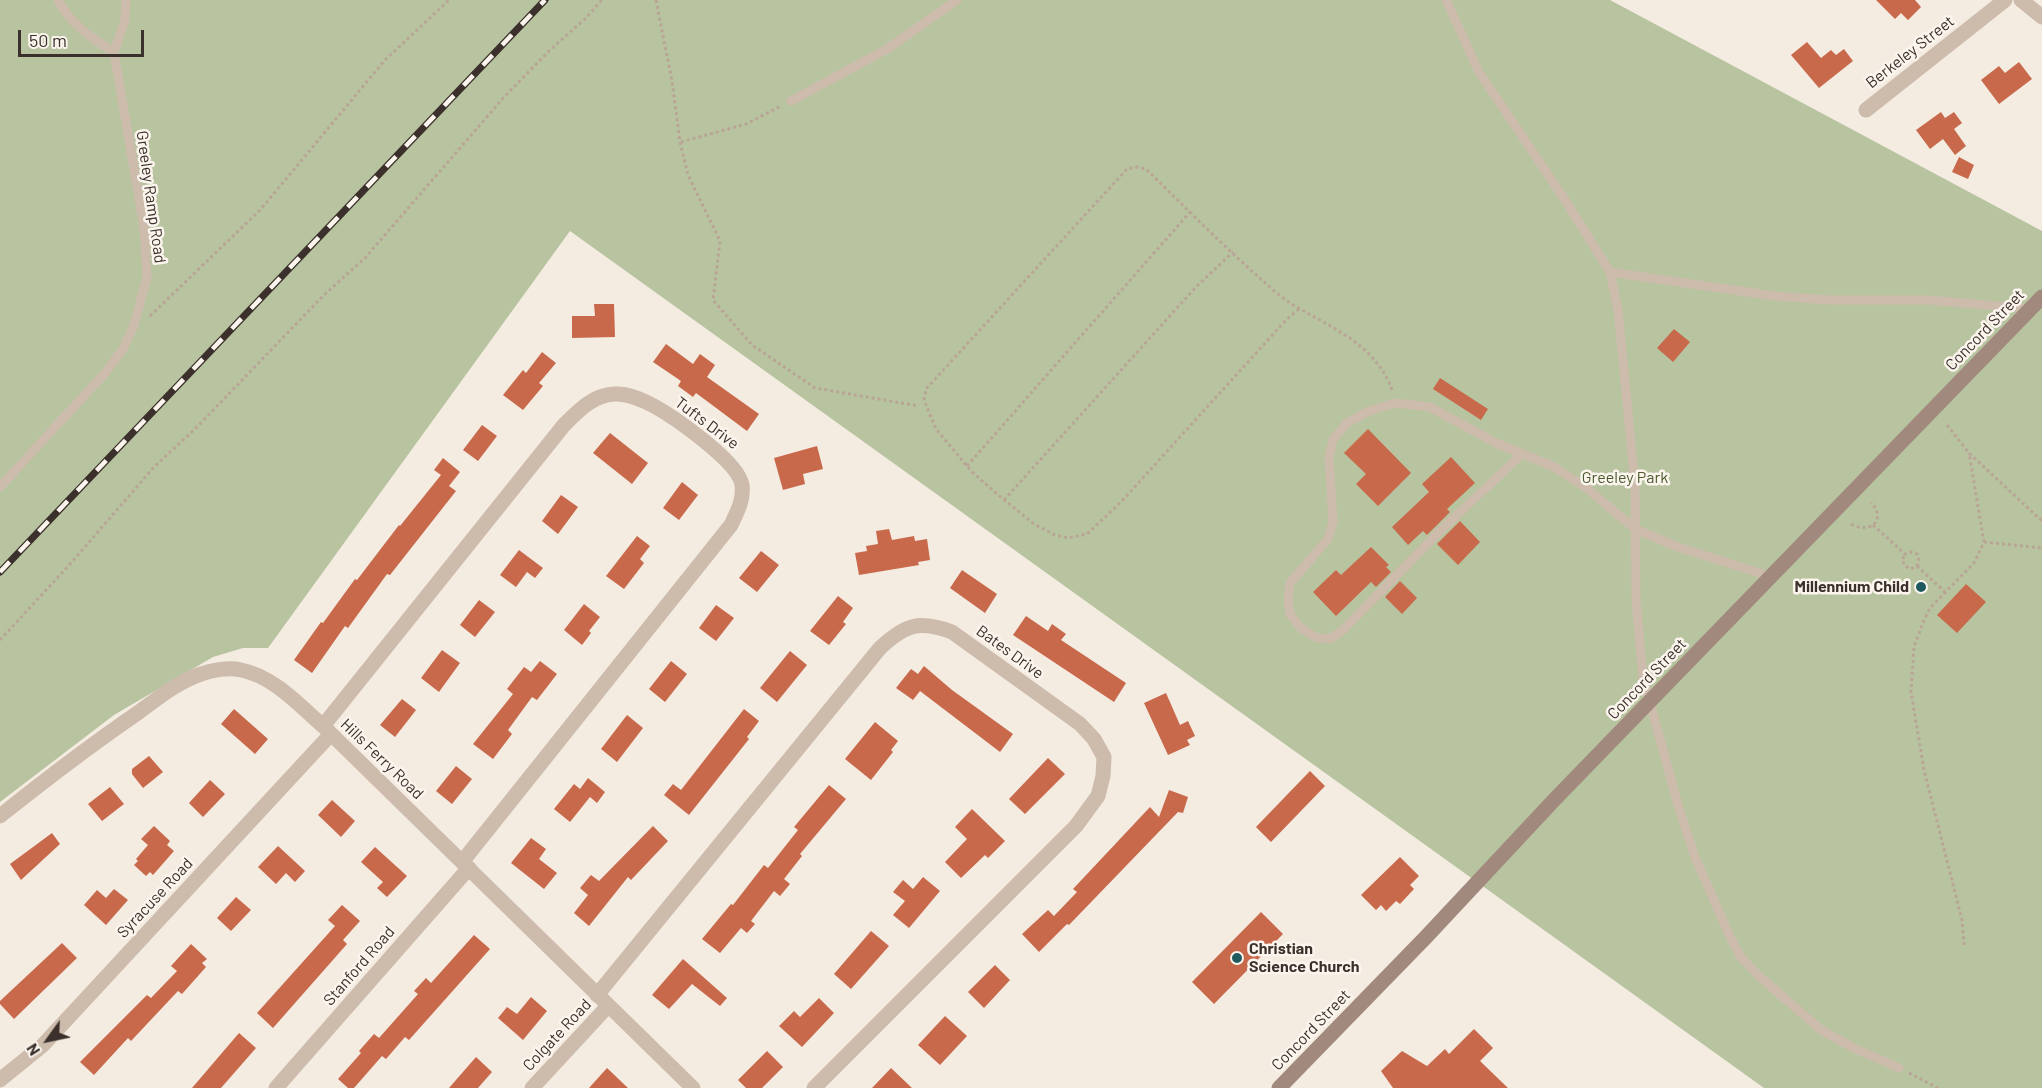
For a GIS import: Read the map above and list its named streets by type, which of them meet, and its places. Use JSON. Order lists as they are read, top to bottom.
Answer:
{
  "streets": {
    "main road": ["Concord Street"],
    "street": [
      "Berkeley Street",
      "Tufts Drive",
      "Bates Drive",
      "Hills Ferry Road",
      "Syracuse Road",
      "Stanford Road",
      "Colgate Road"
    ],
    "lane": ["Greeley Ramp Road"]
  },
  "crossings": [
    ["Tufts Drive", "Hills Ferry Road"],
    ["Tufts Drive", "Syracuse Road"],
    ["Tufts Drive", "Stanford Road"],
    ["Bates Drive", "Hills Ferry Road"],
    ["Bates Drive", "Colgate Road"],
    ["Hills Ferry Road", "Syracuse Road"],
    ["Hills Ferry Road", "Stanford Road"],
    ["Hills Ferry Road", "Colgate Road"]
  ],
  "parks": ["Greeley Park"],
  "places": ["Millennium Child", "Christian Science Church"],
  "scale_bar": "50 m",
  "north": "bottom left"
}
